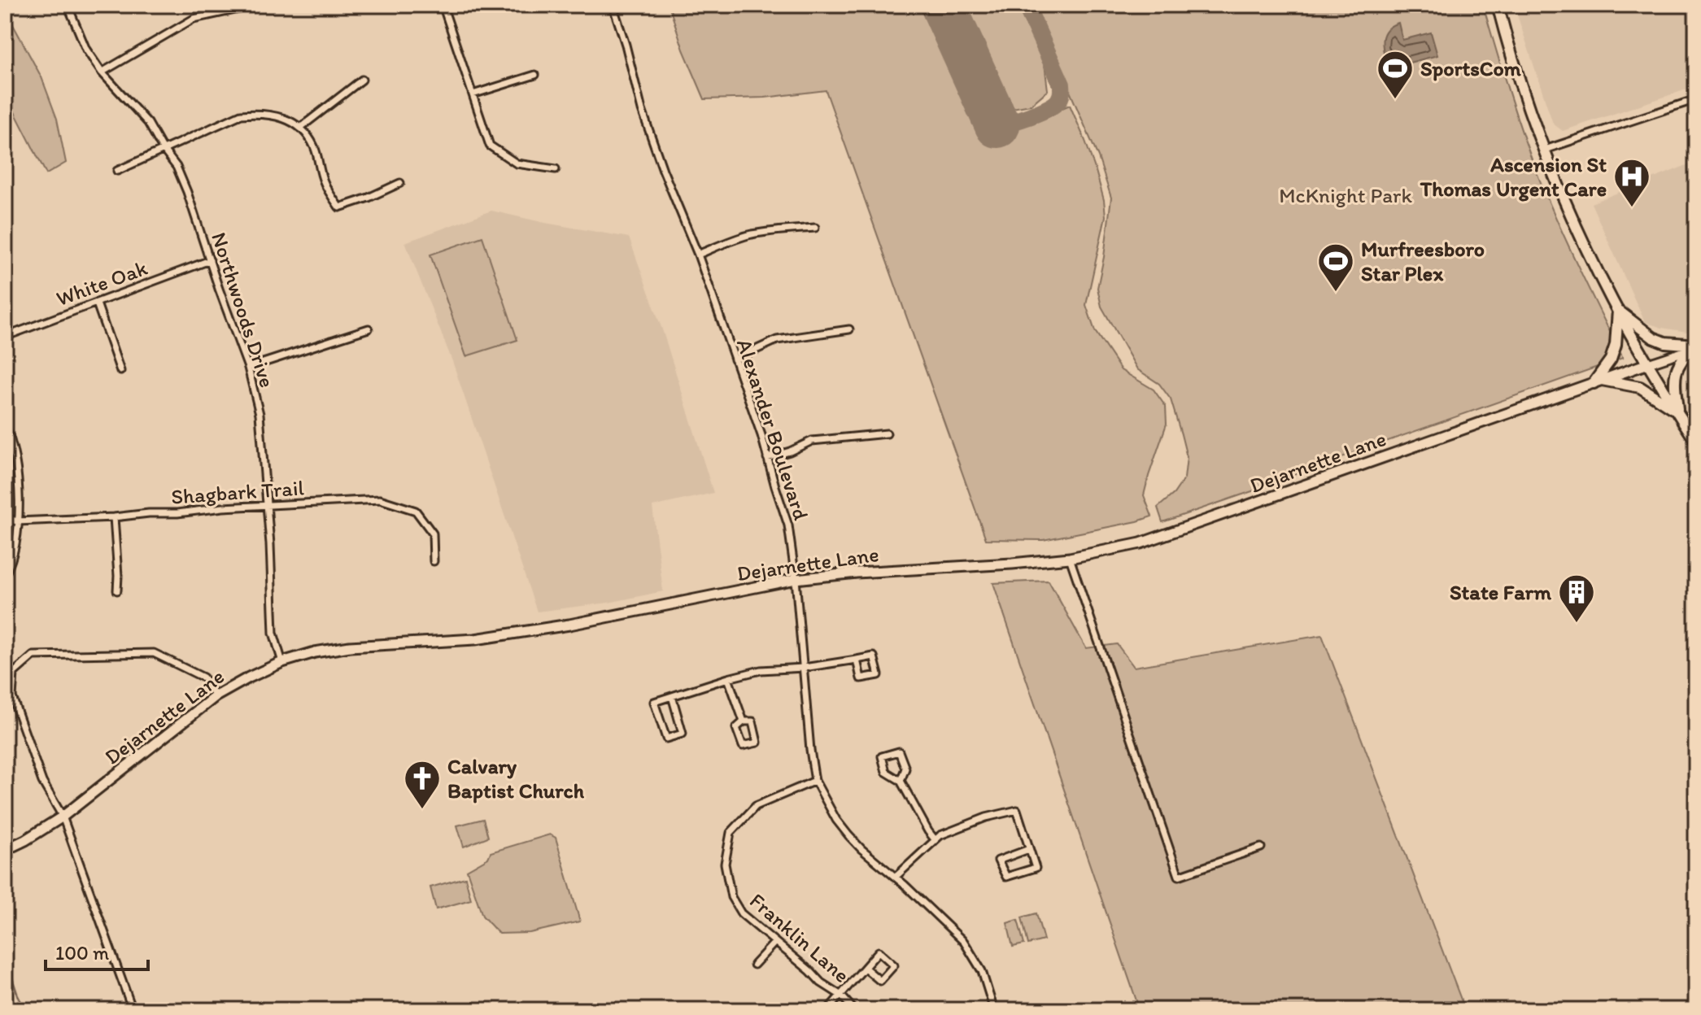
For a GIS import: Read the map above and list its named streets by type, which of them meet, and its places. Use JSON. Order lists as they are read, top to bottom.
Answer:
{
  "streets": {
    "main road": ["Dejarnette Lane"],
    "street": [
      "White Oak",
      "Northwoods Drive",
      "Alexander Boulevard",
      "Shagbark Trail",
      "Franklin Lane"
    ]
  },
  "crossings": [
    ["White Oak", "Northwoods Drive"],
    ["Northwoods Drive", "Dejarnette Lane"],
    ["Northwoods Drive", "Shagbark Trail"],
    ["Alexander Boulevard", "Dejarnette Lane"],
    ["Alexander Boulevard", "Franklin Lane"]
  ],
  "parks": ["McKnight Park"],
  "places": {
    "sports": ["SportsCom", "Murfreesboro Star Plex"],
    "hospital": ["Ascension St Thomas Urgent Care"],
    "building": ["State Farm"],
    "church": ["Calvary Baptist Church"]
  },
  "scale_bar": "100 m"
}
